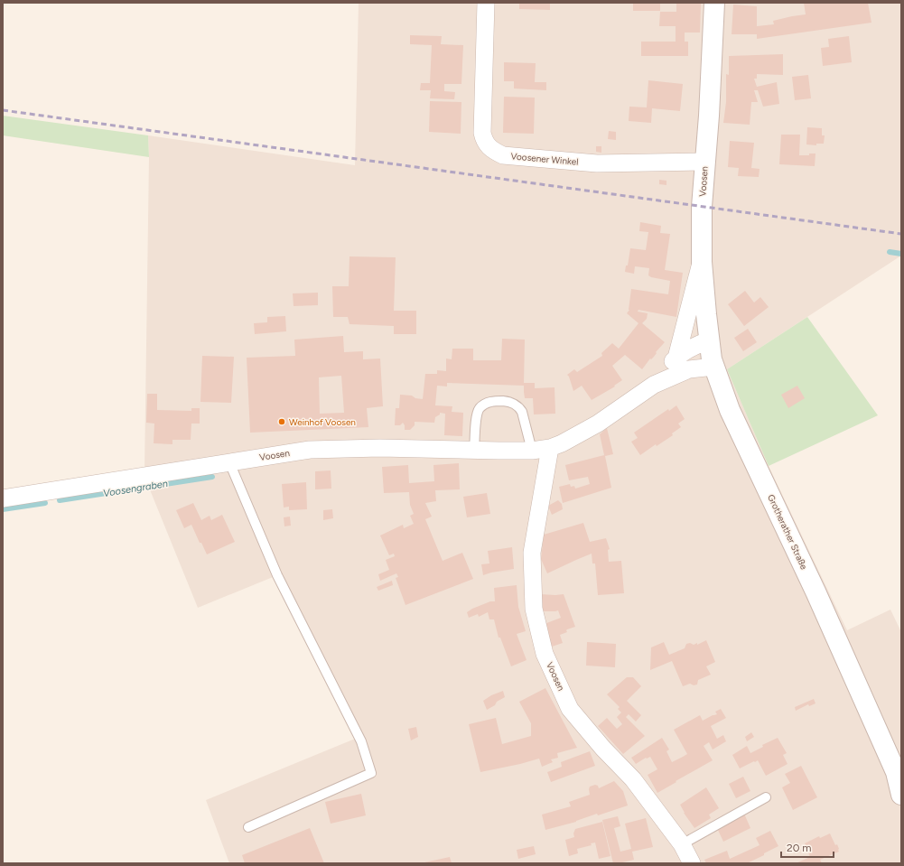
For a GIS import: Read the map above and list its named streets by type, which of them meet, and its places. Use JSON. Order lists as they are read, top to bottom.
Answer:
{
  "streets": {
    "street": ["Voosener Winkel", "Voosen", "Grotherather Straße"]
  },
  "crossings": [
    ["Voosener Winkel", "Voosen"],
    ["Voosen", "Grotherather Straße"]
  ],
  "water": ["Voosengraben"],
  "places": ["Weinhof Voosen"],
  "scale_bar": "20 m"
}
